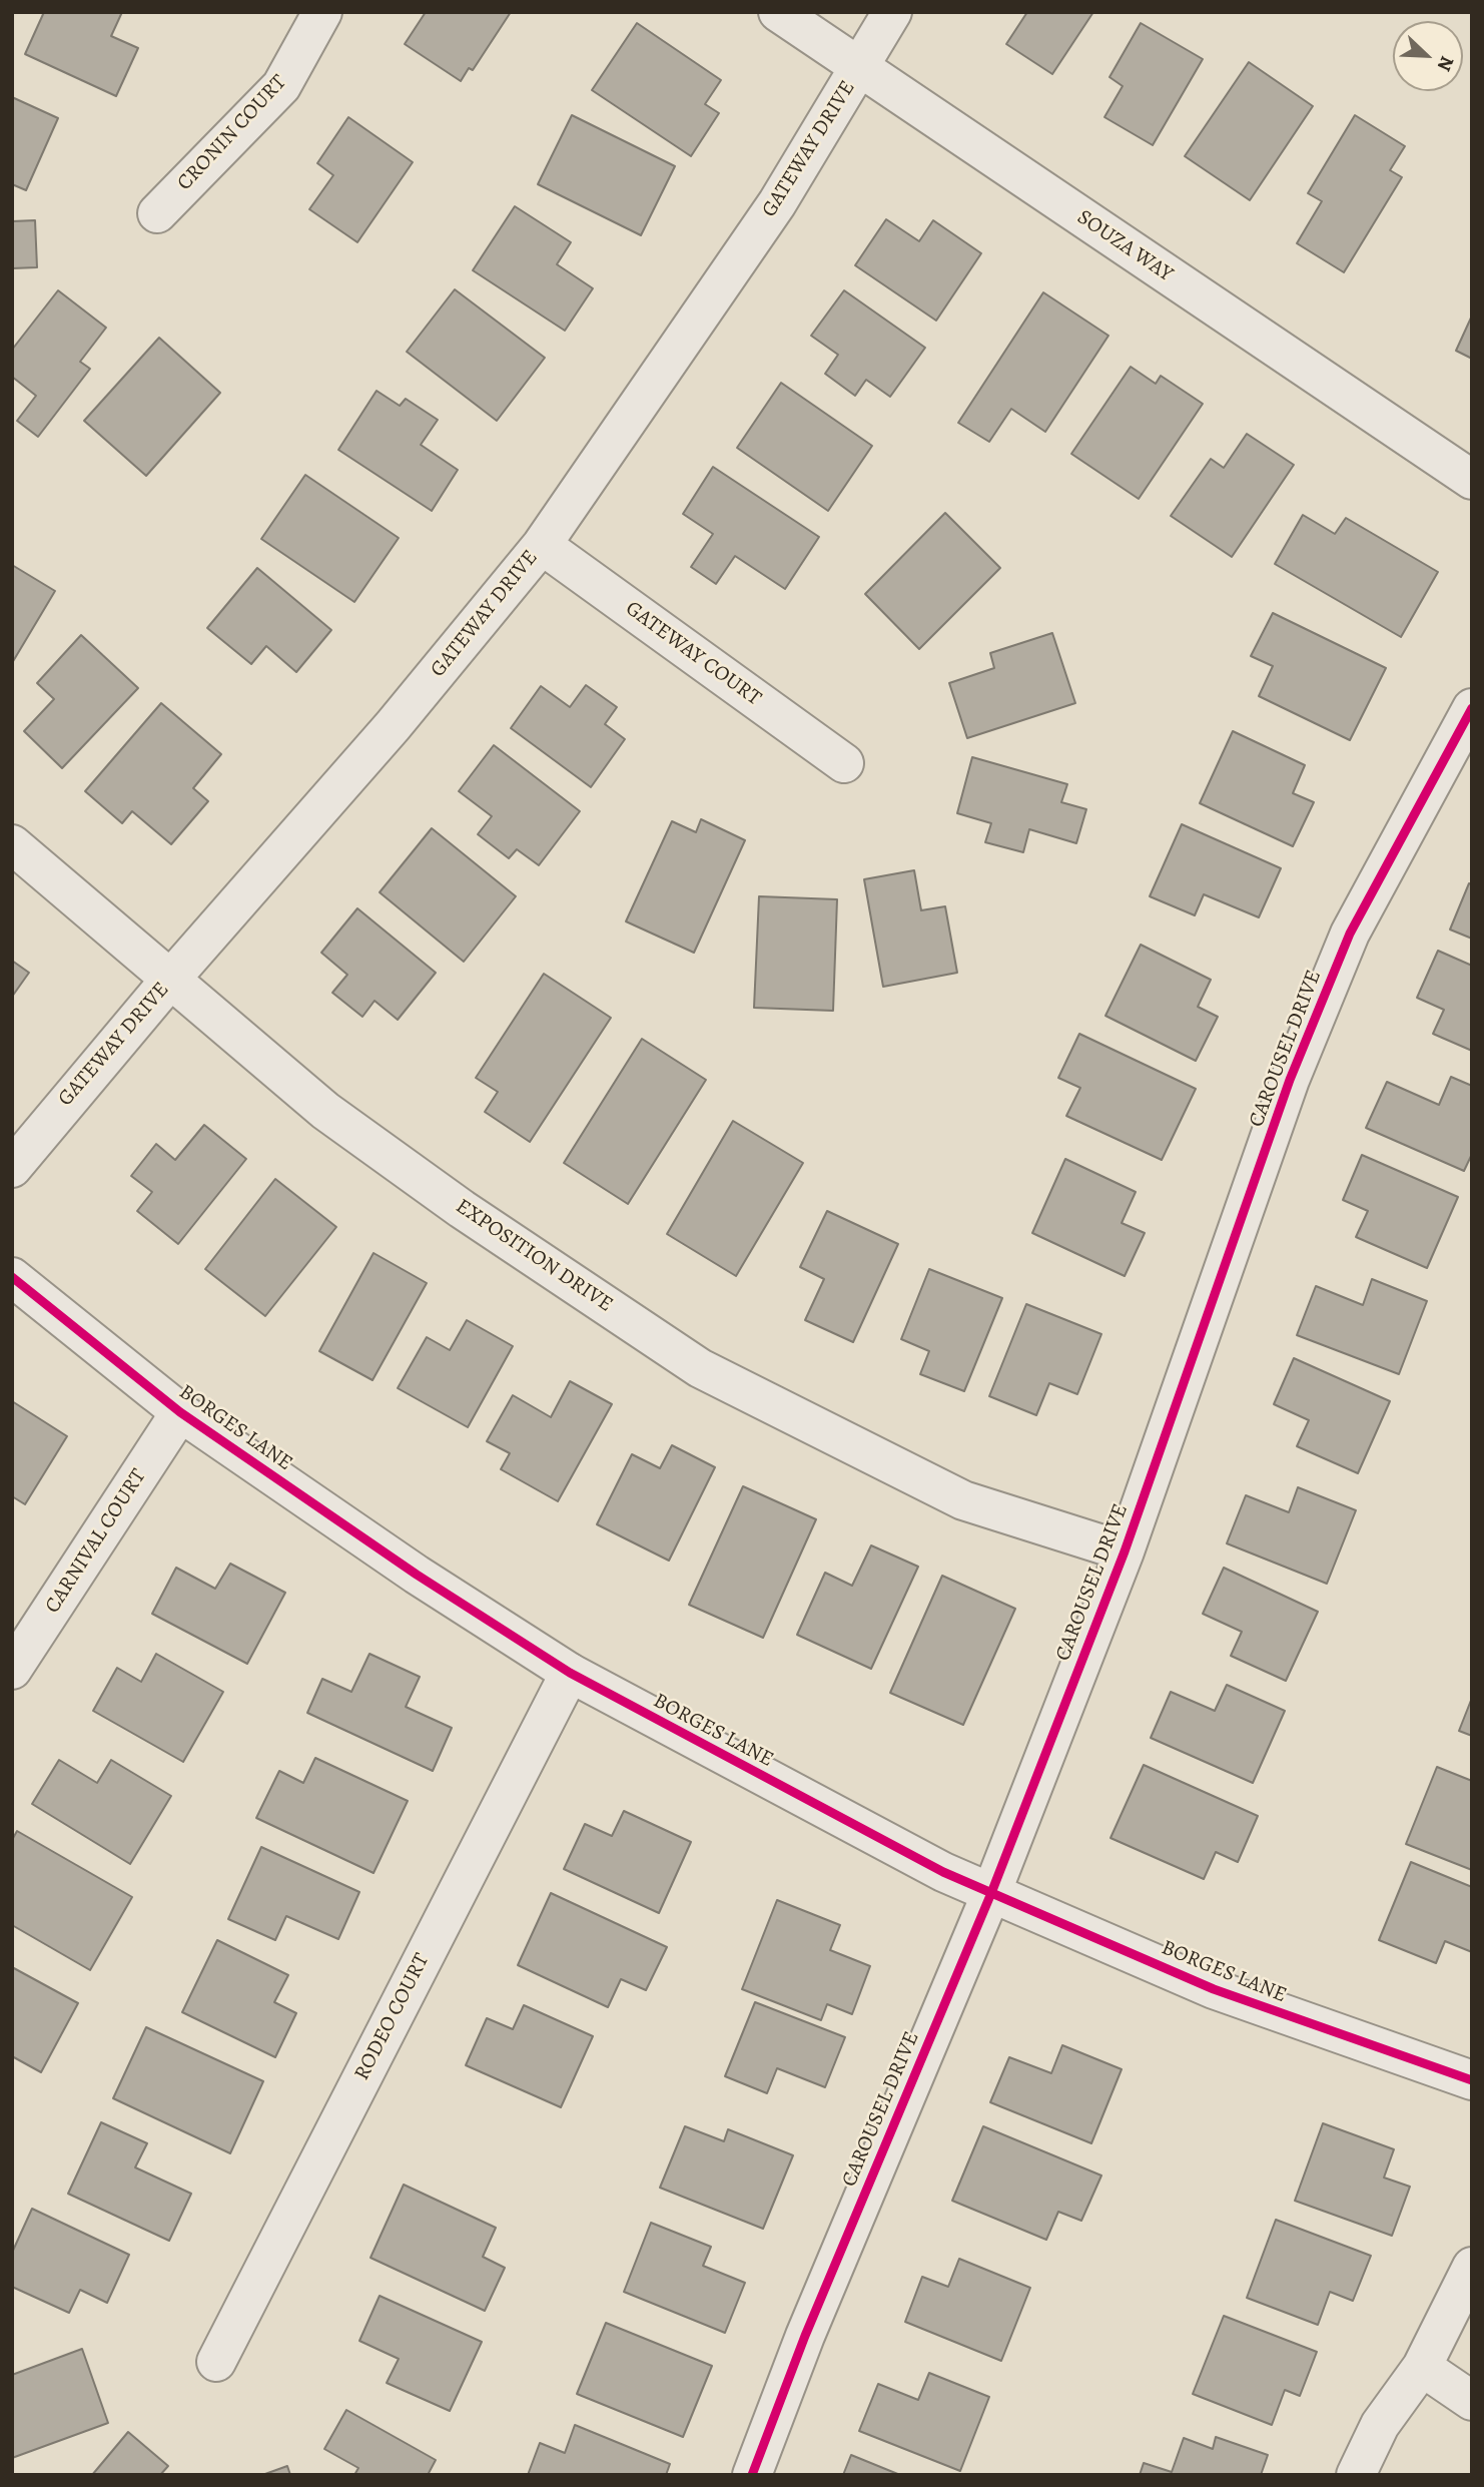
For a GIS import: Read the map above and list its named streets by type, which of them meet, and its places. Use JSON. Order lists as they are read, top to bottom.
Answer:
{
  "streets": {
    "street": [
      "CRONIN COURT",
      "GATEWAY DRIVE",
      "SOUZA WAY",
      "GATEWAY COURT",
      "CAROUSEL DRIVE",
      "EXPOSITION DRIVE",
      "BORGES LANE",
      "CARNIVAL COURT",
      "RODEO COURT"
    ]
  },
  "crossings": [
    ["GATEWAY DRIVE", "SOUZA WAY"],
    ["GATEWAY DRIVE", "GATEWAY COURT"],
    ["GATEWAY DRIVE", "EXPOSITION DRIVE"],
    ["CAROUSEL DRIVE", "EXPOSITION DRIVE"],
    ["CAROUSEL DRIVE", "BORGES LANE"],
    ["BORGES LANE", "CARNIVAL COURT"],
    ["BORGES LANE", "RODEO COURT"]
  ],
  "north": "bottom right"
}
